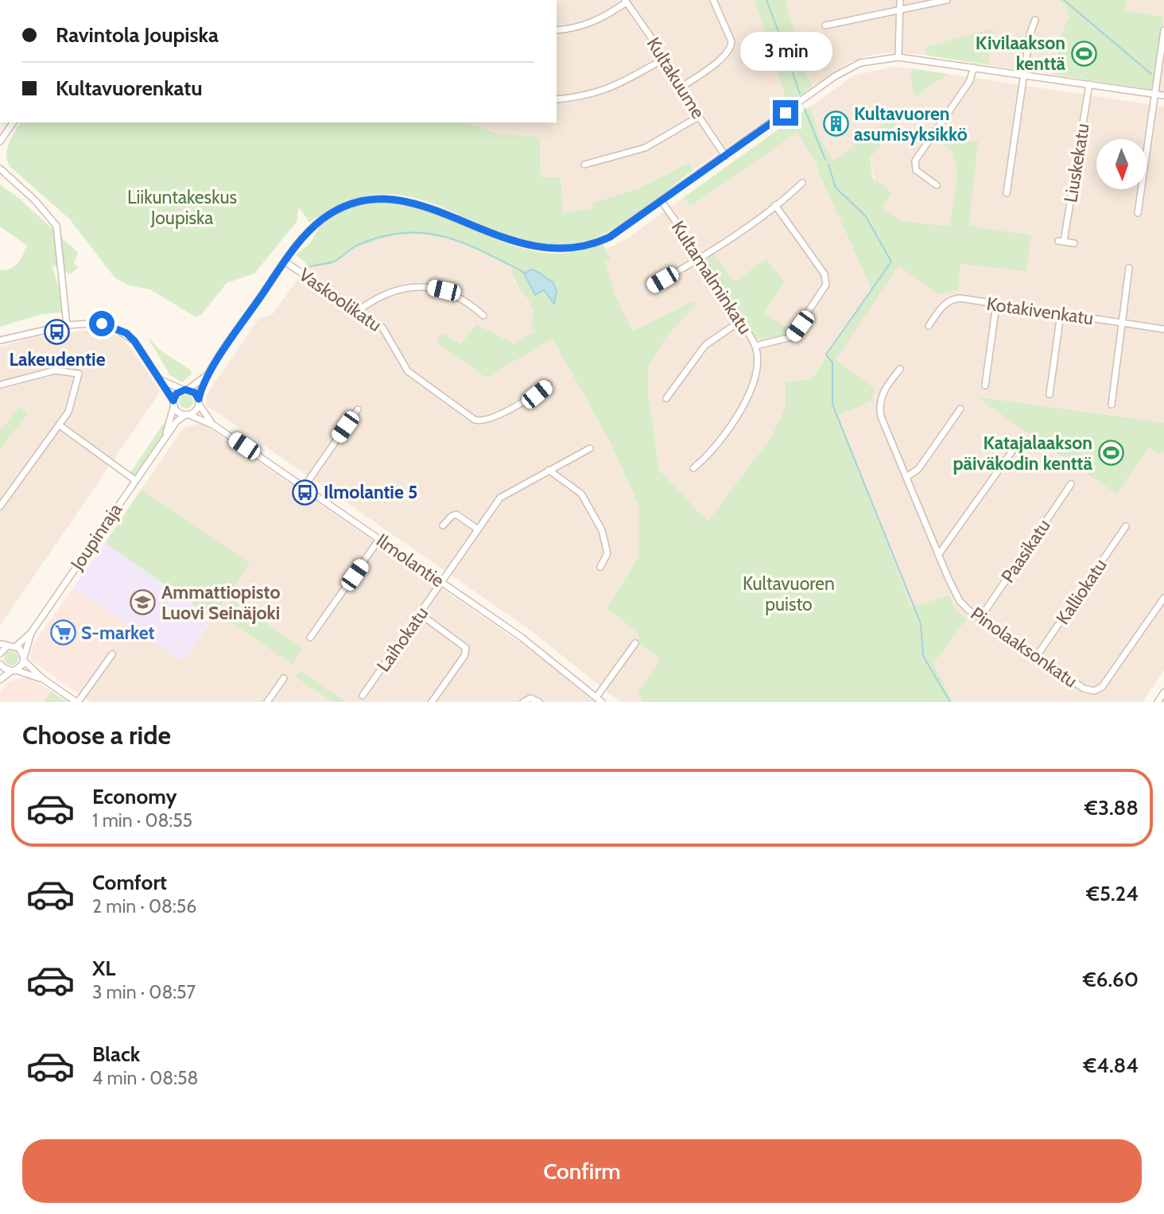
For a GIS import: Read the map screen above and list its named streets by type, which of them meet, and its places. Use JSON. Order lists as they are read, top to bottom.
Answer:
{
  "streets": {
    "street": [
      "Kultakuume",
      "Liuskekatu",
      "Kultamalminkatu",
      "Vaskoolikatu",
      "Kotakivenkatu",
      "Joupinraja",
      "Paasikatu",
      "Ilmolantie",
      "Kalliokatu",
      "Laihokatu",
      "Pinolaaksonkatu"
    ]
  },
  "crossings": [
    ["Joupinraja", "Ilmolantie"],
    ["Paasikatu", "Pinolaaksonkatu"],
    ["Ilmolantie", "Laihokatu"],
    ["Kalliokatu", "Pinolaaksonkatu"]
  ],
  "parks": ["Liikuntakeskus Joupiska", "Kultavuoren puisto"],
  "places": {
    "sports": ["Kivilaakson kenttä", "Katajalaakson päiväkodin kenttä"],
    "building": ["Kultavuoren asumisyksikkö"],
    "bus stop": ["Lakeudentie", "Ilmolantie 5"],
    "school or university": ["Ammattiopisto Luovi Seinäjoki"],
    "supermarket": ["S-market"]
  },
  "north": "bottom",
  "page": {
    "banner": ["Ravintola Joupiska", "Kultavuorenkatu"],
    "bubble": "3 min",
    "heading": "Choose a ride",
    "list": [
      {
        "name": "Economy",
        "note": "1 min · 08:55",
        "value": "€3.88"
      },
      {
        "name": "Comfort",
        "note": "2 min · 08:56",
        "value": "€5.24"
      },
      {
        "name": "XL",
        "note": "3 min · 08:57",
        "value": "€6.60"
      },
      {
        "name": "Black",
        "note": "4 min · 08:58",
        "value": "€4.84"
      }
    ],
    "buttons": "Confirm"
  }
}
